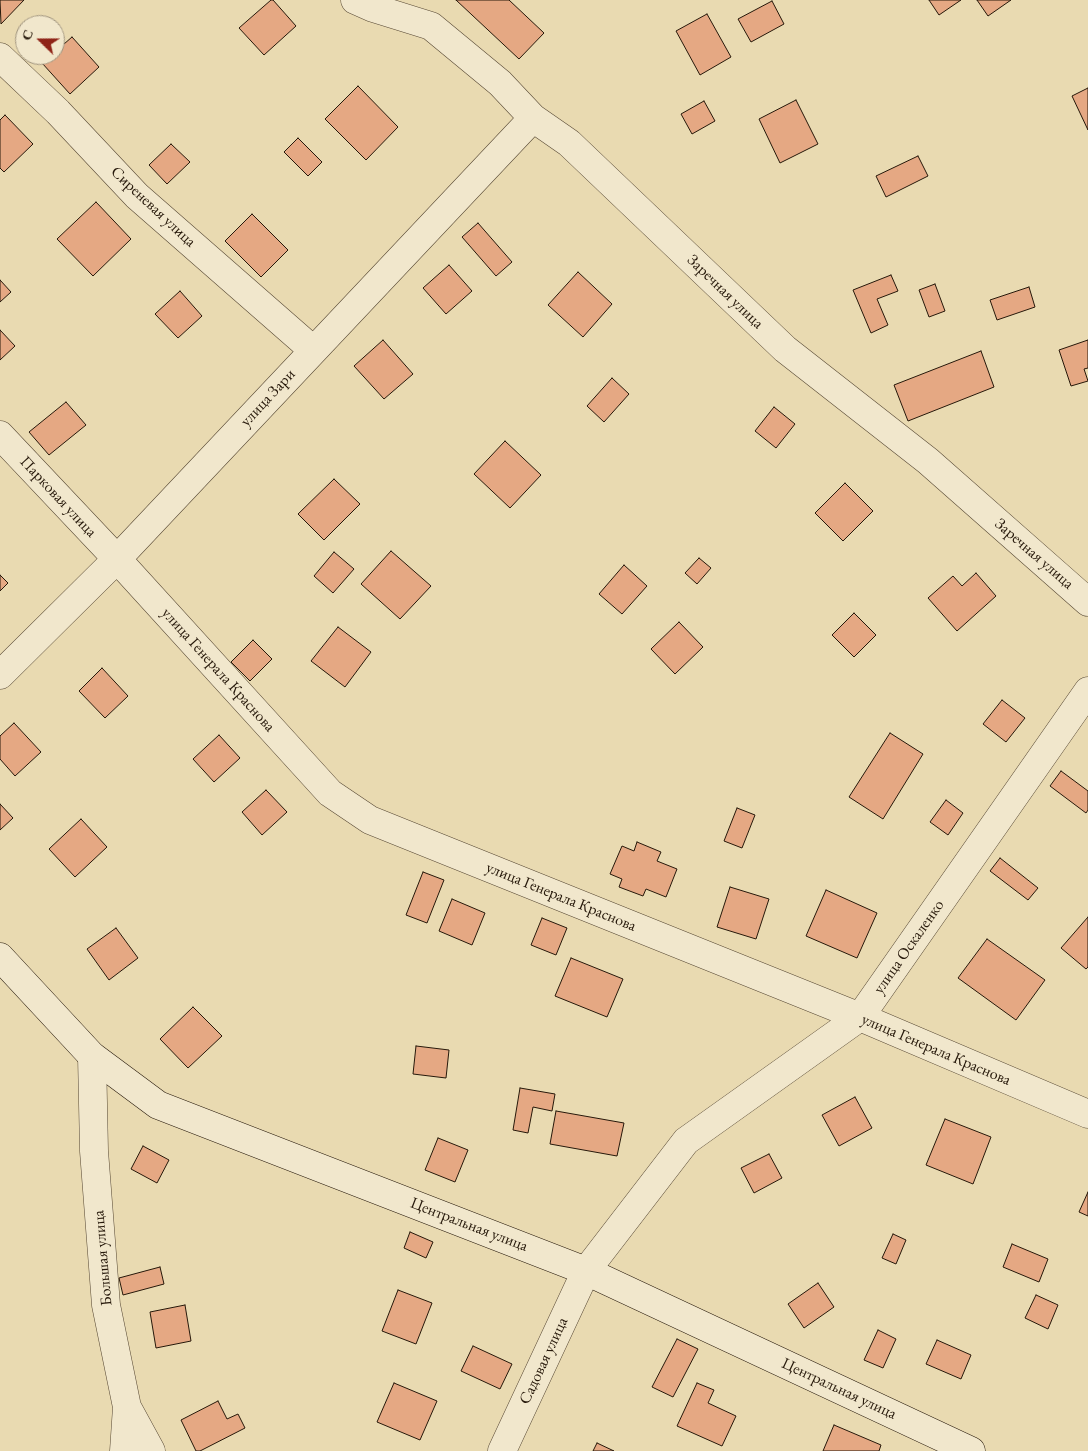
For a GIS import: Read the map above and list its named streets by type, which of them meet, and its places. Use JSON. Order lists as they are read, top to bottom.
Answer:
{
  "streets": {
    "street": [
      "Сиреневая улица",
      "Заречная улица",
      "улица Зари",
      "Парковая улица",
      "улица Генерала Краснова",
      "улица Оскаленко",
      "Центральная улица",
      "Большая улица",
      "Садовая улица"
    ]
  },
  "crossings": [
    ["Сиреневая улица", "улица Зари"],
    ["Заречная улица", "улица Зари"],
    ["улица Зари", "Парковая улица"],
    ["улица Зари", "улица Генерала Краснова"],
    ["Парковая улица", "улица Генерала Краснова"],
    ["улица Генерала Краснова", "улица Оскаленко"],
    ["улица Оскаленко", "Центральная улица"],
    ["улица Оскаленко", "Садовая улица"],
    ["Центральная улица", "Большая улица"],
    ["Центральная улица", "Садовая улица"]
  ],
  "north": "left"
}
